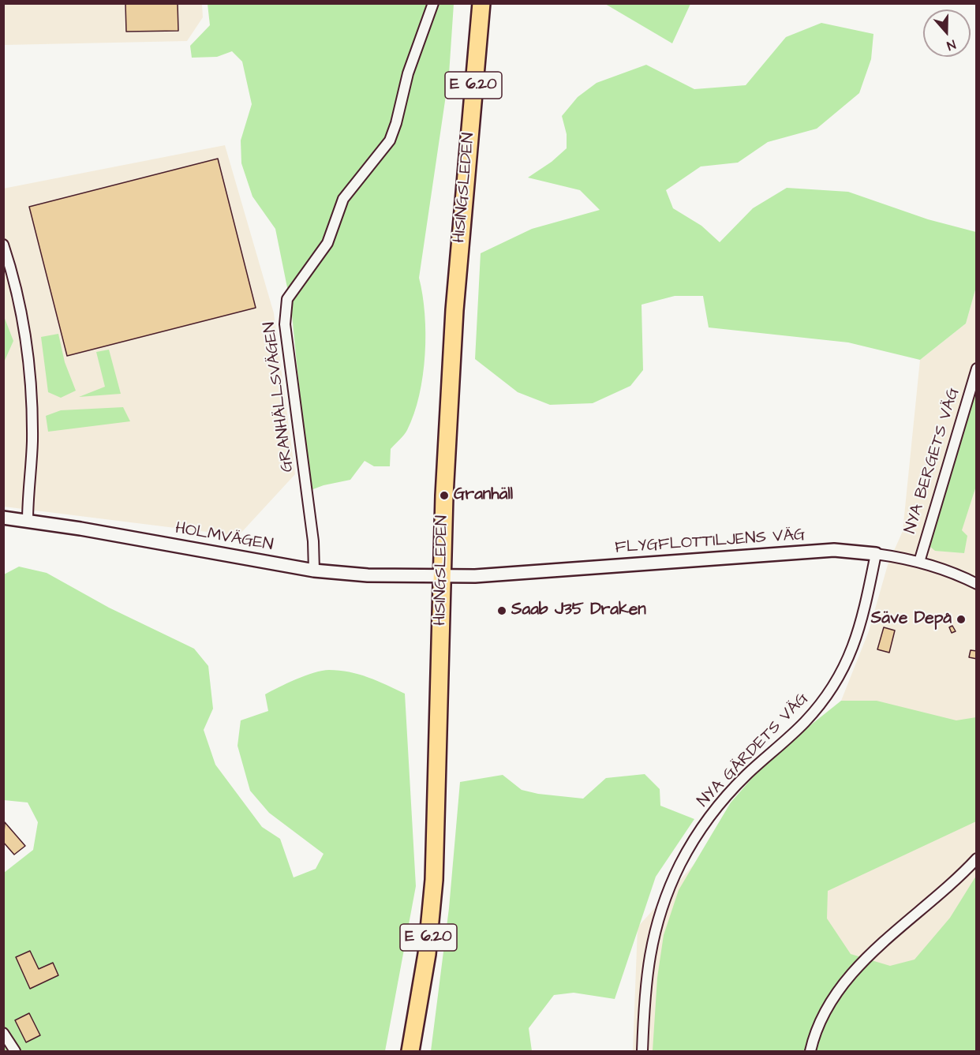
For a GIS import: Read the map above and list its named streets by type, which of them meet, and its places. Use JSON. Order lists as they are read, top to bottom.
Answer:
{
  "streets": {
    "highway": ["E 6.20", "HISINGSLEDEN"],
    "street": [
      "GRANHÄLLSVÄGEN",
      "NYA BERGETS VÄG",
      "HOLMVÄGEN",
      "FLYGFLOTTILJENS VÄG",
      "NYA GÄRDETS VÄG"
    ]
  },
  "crossings": [
    ["HISINGSLEDEN", "HOLMVÄGEN"],
    ["HISINGSLEDEN", "FLYGFLOTTILJENS VÄG"],
    ["GRANHÄLLSVÄGEN", "HOLMVÄGEN"],
    ["NYA BERGETS VÄG", "FLYGFLOTTILJENS VÄG"],
    ["HOLMVÄGEN", "FLYGFLOTTILJENS VÄG"],
    ["FLYGFLOTTILJENS VÄG", "NYA GÄRDETS VÄG"]
  ],
  "places": ["Granhäll", "Saab J35 Draken", "Säve Depå"],
  "north": "bottom"
}
